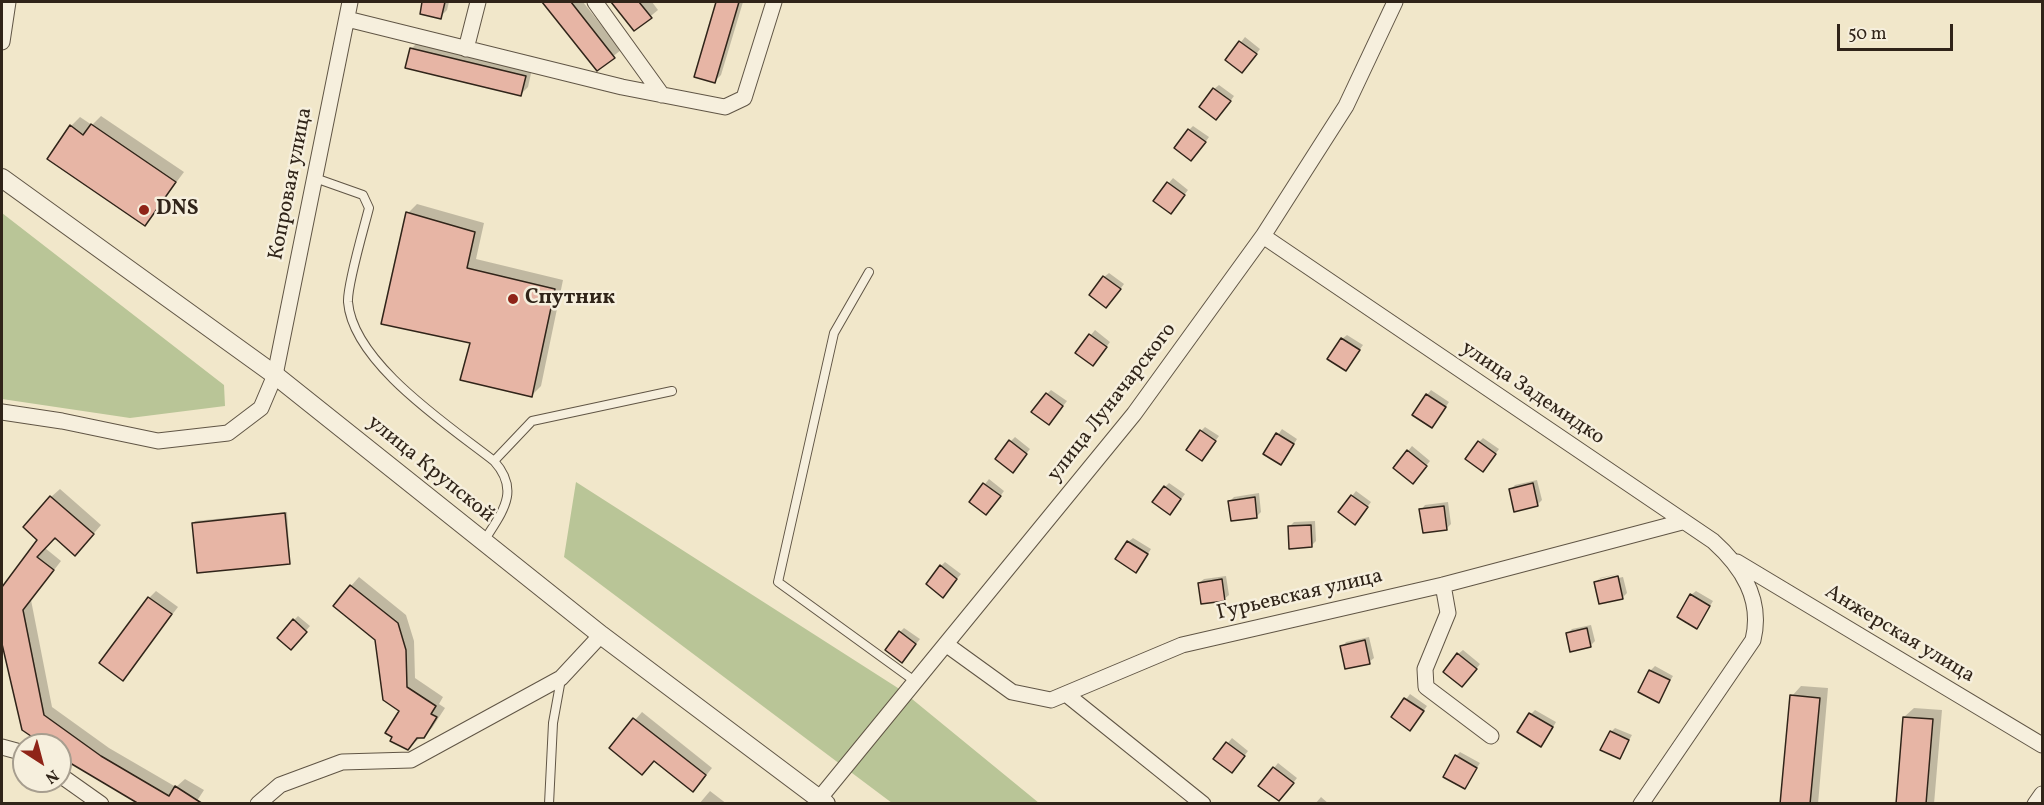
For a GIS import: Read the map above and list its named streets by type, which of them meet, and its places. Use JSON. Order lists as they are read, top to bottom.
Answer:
{
  "streets": {
    "street": [
      "Копровая улица",
      "улица Задемидко",
      "улица Луначарского",
      "улица Крупской",
      "Гурьевская улица",
      "Анжерская улица"
    ]
  },
  "crossings": [
    ["Копровая улица", "улица Крупской"],
    ["улица Задемидко", "улица Луначарского"],
    ["улица Задемидко", "Гурьевская улица"],
    ["улица Задемидко", "Анжерская улица"],
    ["улица Луначарского", "улица Крупской"],
    ["улица Луначарского", "Гурьевская улица"]
  ],
  "places": ["DNS", "Спутник"],
  "scale_bar": "50 m",
  "north": "bottom right"
}
